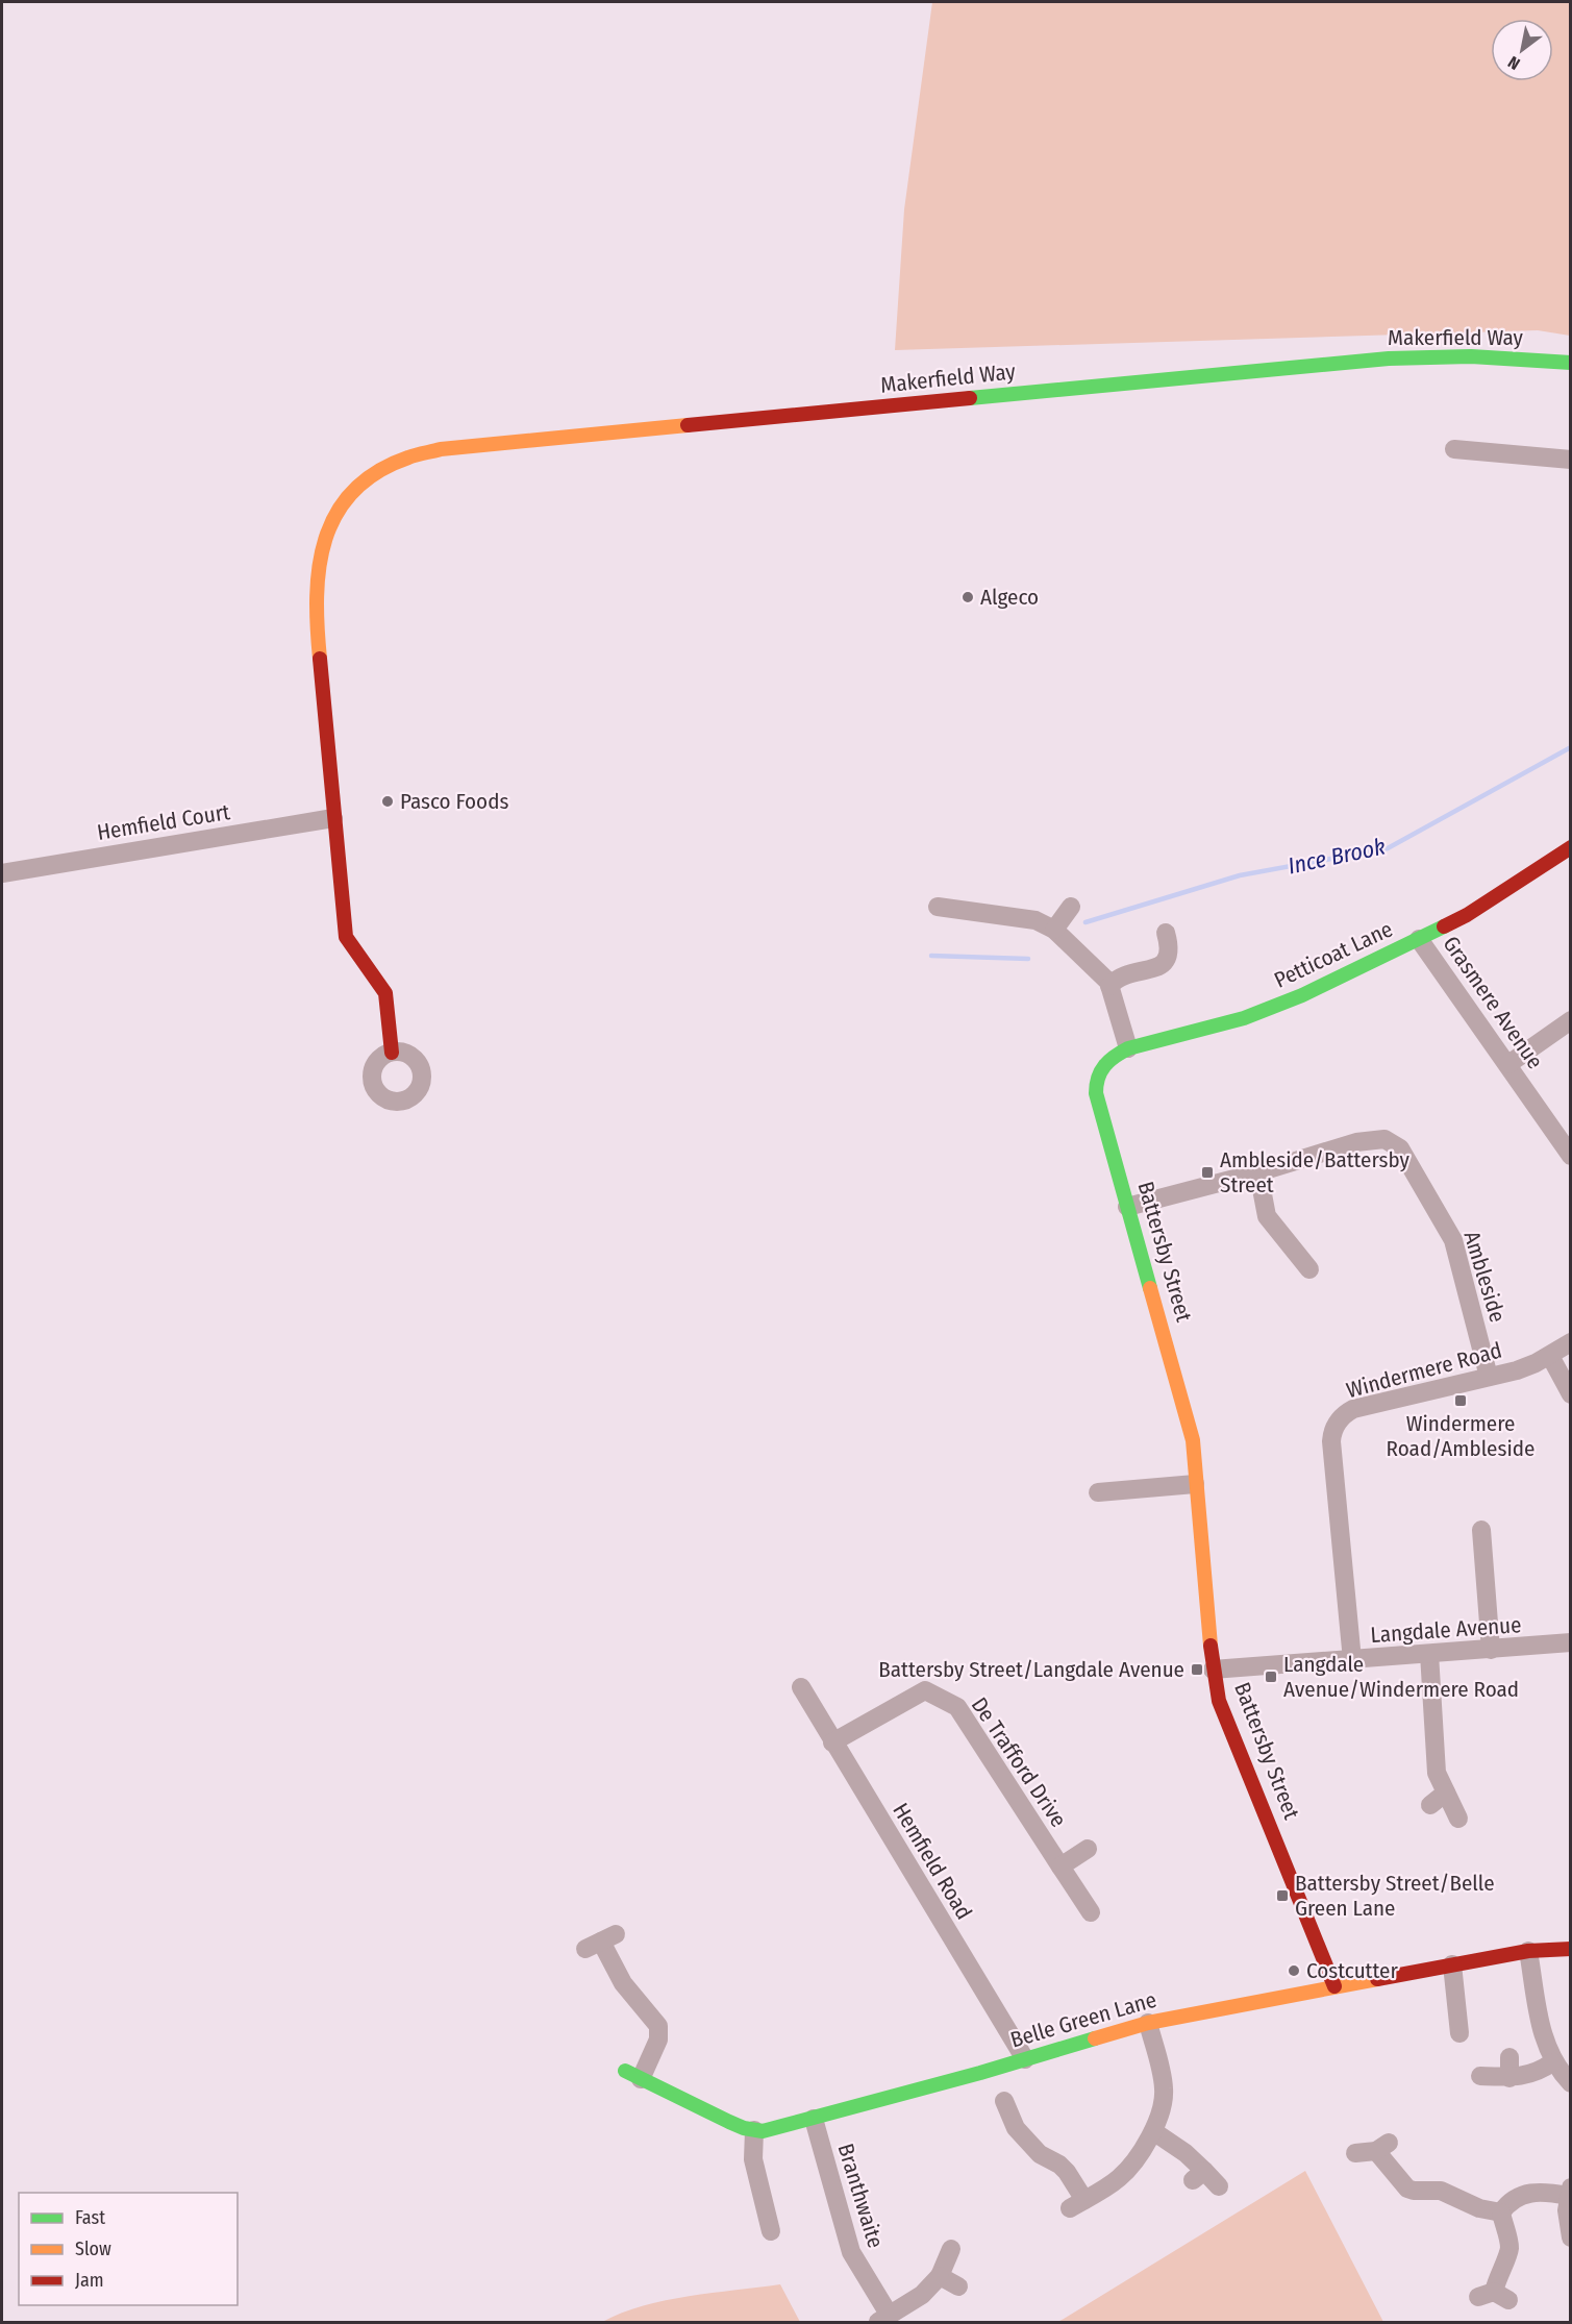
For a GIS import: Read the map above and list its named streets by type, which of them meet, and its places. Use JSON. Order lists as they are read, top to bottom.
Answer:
{
  "streets": {
    "street": [
      "Makerfield Way",
      "Hemfield Court",
      "Petticoat Lane",
      "Grasmere Avenue",
      "Battersby Street",
      "Ambleside",
      "Windermere Road",
      "Langdale Avenue",
      "De Trafford Drive",
      "Hemfield Road",
      "Belle Green Lane",
      "Branthwaite"
    ]
  },
  "crossings": [
    ["Makerfield Way", "Hemfield Court"],
    ["Petticoat Lane", "Grasmere Avenue"],
    ["Petticoat Lane", "Battersby Street"],
    ["Battersby Street", "Ambleside"],
    ["Battersby Street", "Langdale Avenue"],
    ["Battersby Street", "Belle Green Lane"],
    ["Ambleside", "Windermere Road"],
    ["Windermere Road", "Langdale Avenue"],
    ["De Trafford Drive", "Hemfield Road"],
    ["Hemfield Road", "Belle Green Lane"],
    ["Belle Green Lane", "Branthwaite"]
  ],
  "water": ["Ince Brook"],
  "places": {
    "other": ["Algeco", "Pasco Foods", "Costcutter"],
    "transit": [
      "Ambleside/Battersby Street",
      "Windermere Road/Ambleside",
      "Battersby Street/Langdale Avenue",
      "Langdale Avenue/Windermere Road",
      "Battersby Street/Belle Green Lane"
    ]
  },
  "legend": ["Fast", "Slow", "Jam"],
  "north": "bottom left"
}
